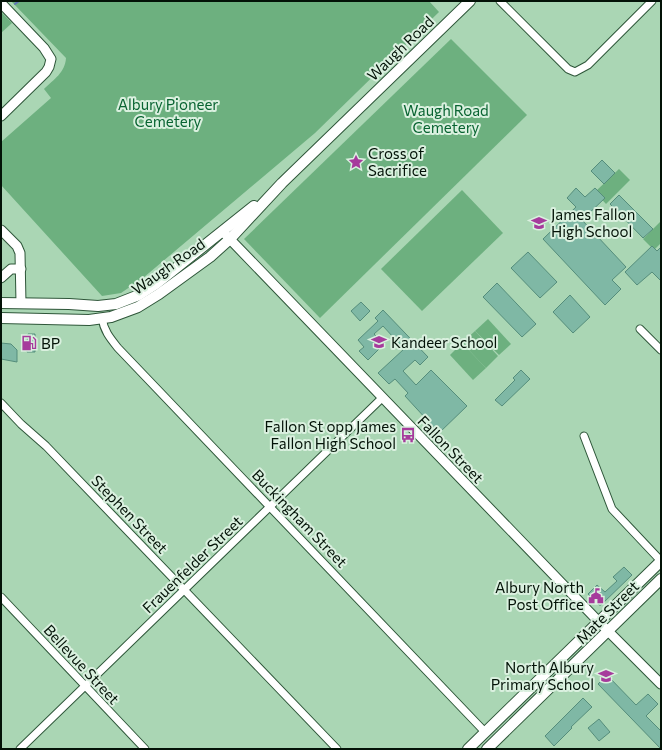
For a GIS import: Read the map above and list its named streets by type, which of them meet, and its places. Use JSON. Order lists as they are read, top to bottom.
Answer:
{
  "streets": {
    "main road": ["Waugh Road", "Mate Street"],
    "street": [
      "Fallon Street",
      "Stephen Street",
      "Buckingham Street",
      "Frauenfelder Street",
      "Bellevue Street"
    ]
  },
  "crossings": [
    ["Waugh Road", "Fallon Street"],
    ["Waugh Road", "Buckingham Street"],
    ["Fallon Street", "Frauenfelder Street"],
    ["Fallon Street", "Mate Street"],
    ["Stephen Street", "Frauenfelder Street"],
    ["Buckingham Street", "Frauenfelder Street"],
    ["Buckingham Street", "Mate Street"],
    ["Frauenfelder Street", "Bellevue Street"]
  ],
  "parks": ["Albury Pioneer Cemetery", "Waugh Road Cemetery"],
  "places": {
    "place": ["Cross of Sacrifice"],
    "school or university": ["James Fallon High School", "Kandeer School", "North Albury Primary School"],
    "fuel station": ["BP"],
    "bus stop": ["Fallon St opp James Fallon High School"],
    "public building": ["Albury North Post Office"]
  }
}
